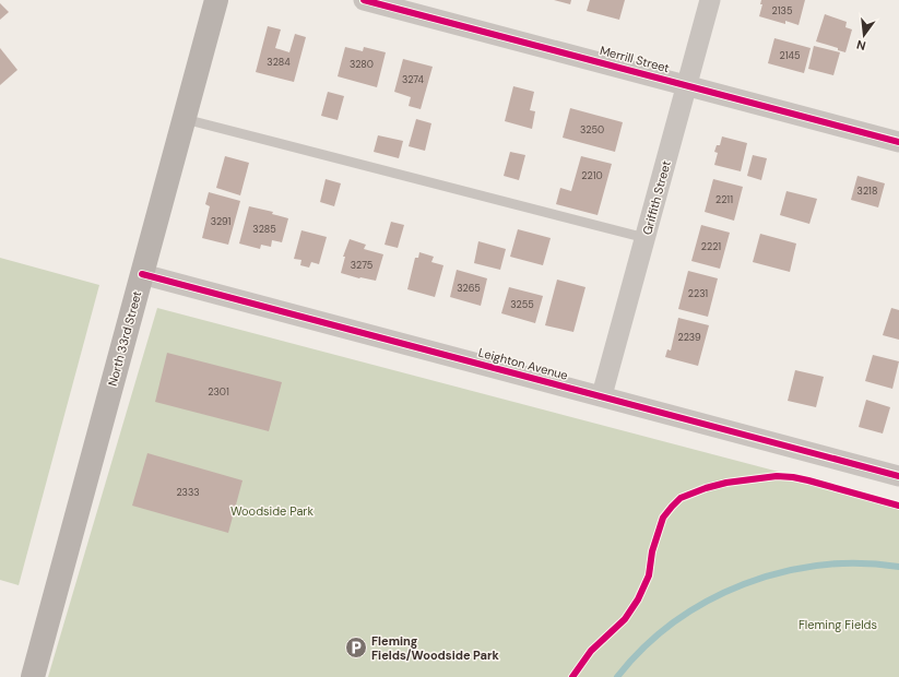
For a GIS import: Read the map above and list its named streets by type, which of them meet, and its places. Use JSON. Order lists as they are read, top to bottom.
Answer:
{
  "streets": {
    "main road": ["North 33rd Street"],
    "street": ["Merrill Street", "Griffith Street", "Leighton Avenue"]
  },
  "crossings": [
    ["Merrill Street", "Griffith Street"],
    ["Griffith Street", "Leighton Avenue"],
    ["North 33rd Street", "Leighton Avenue"]
  ],
  "parks": ["Woodside Park", "Fleming Fields"],
  "places": {
    "parking": ["Fleming Fields/Woodside Park"]
  },
  "house_numbers": [
    "2135",
    "2145",
    "3284",
    "3280",
    "3274",
    "3250",
    "2210",
    "3218",
    "2211",
    "3291",
    "3285",
    "2221",
    "3275",
    "3265",
    "2231",
    "3255",
    "2239",
    "2301",
    "2333"
  ],
  "north": "bottom"
}
